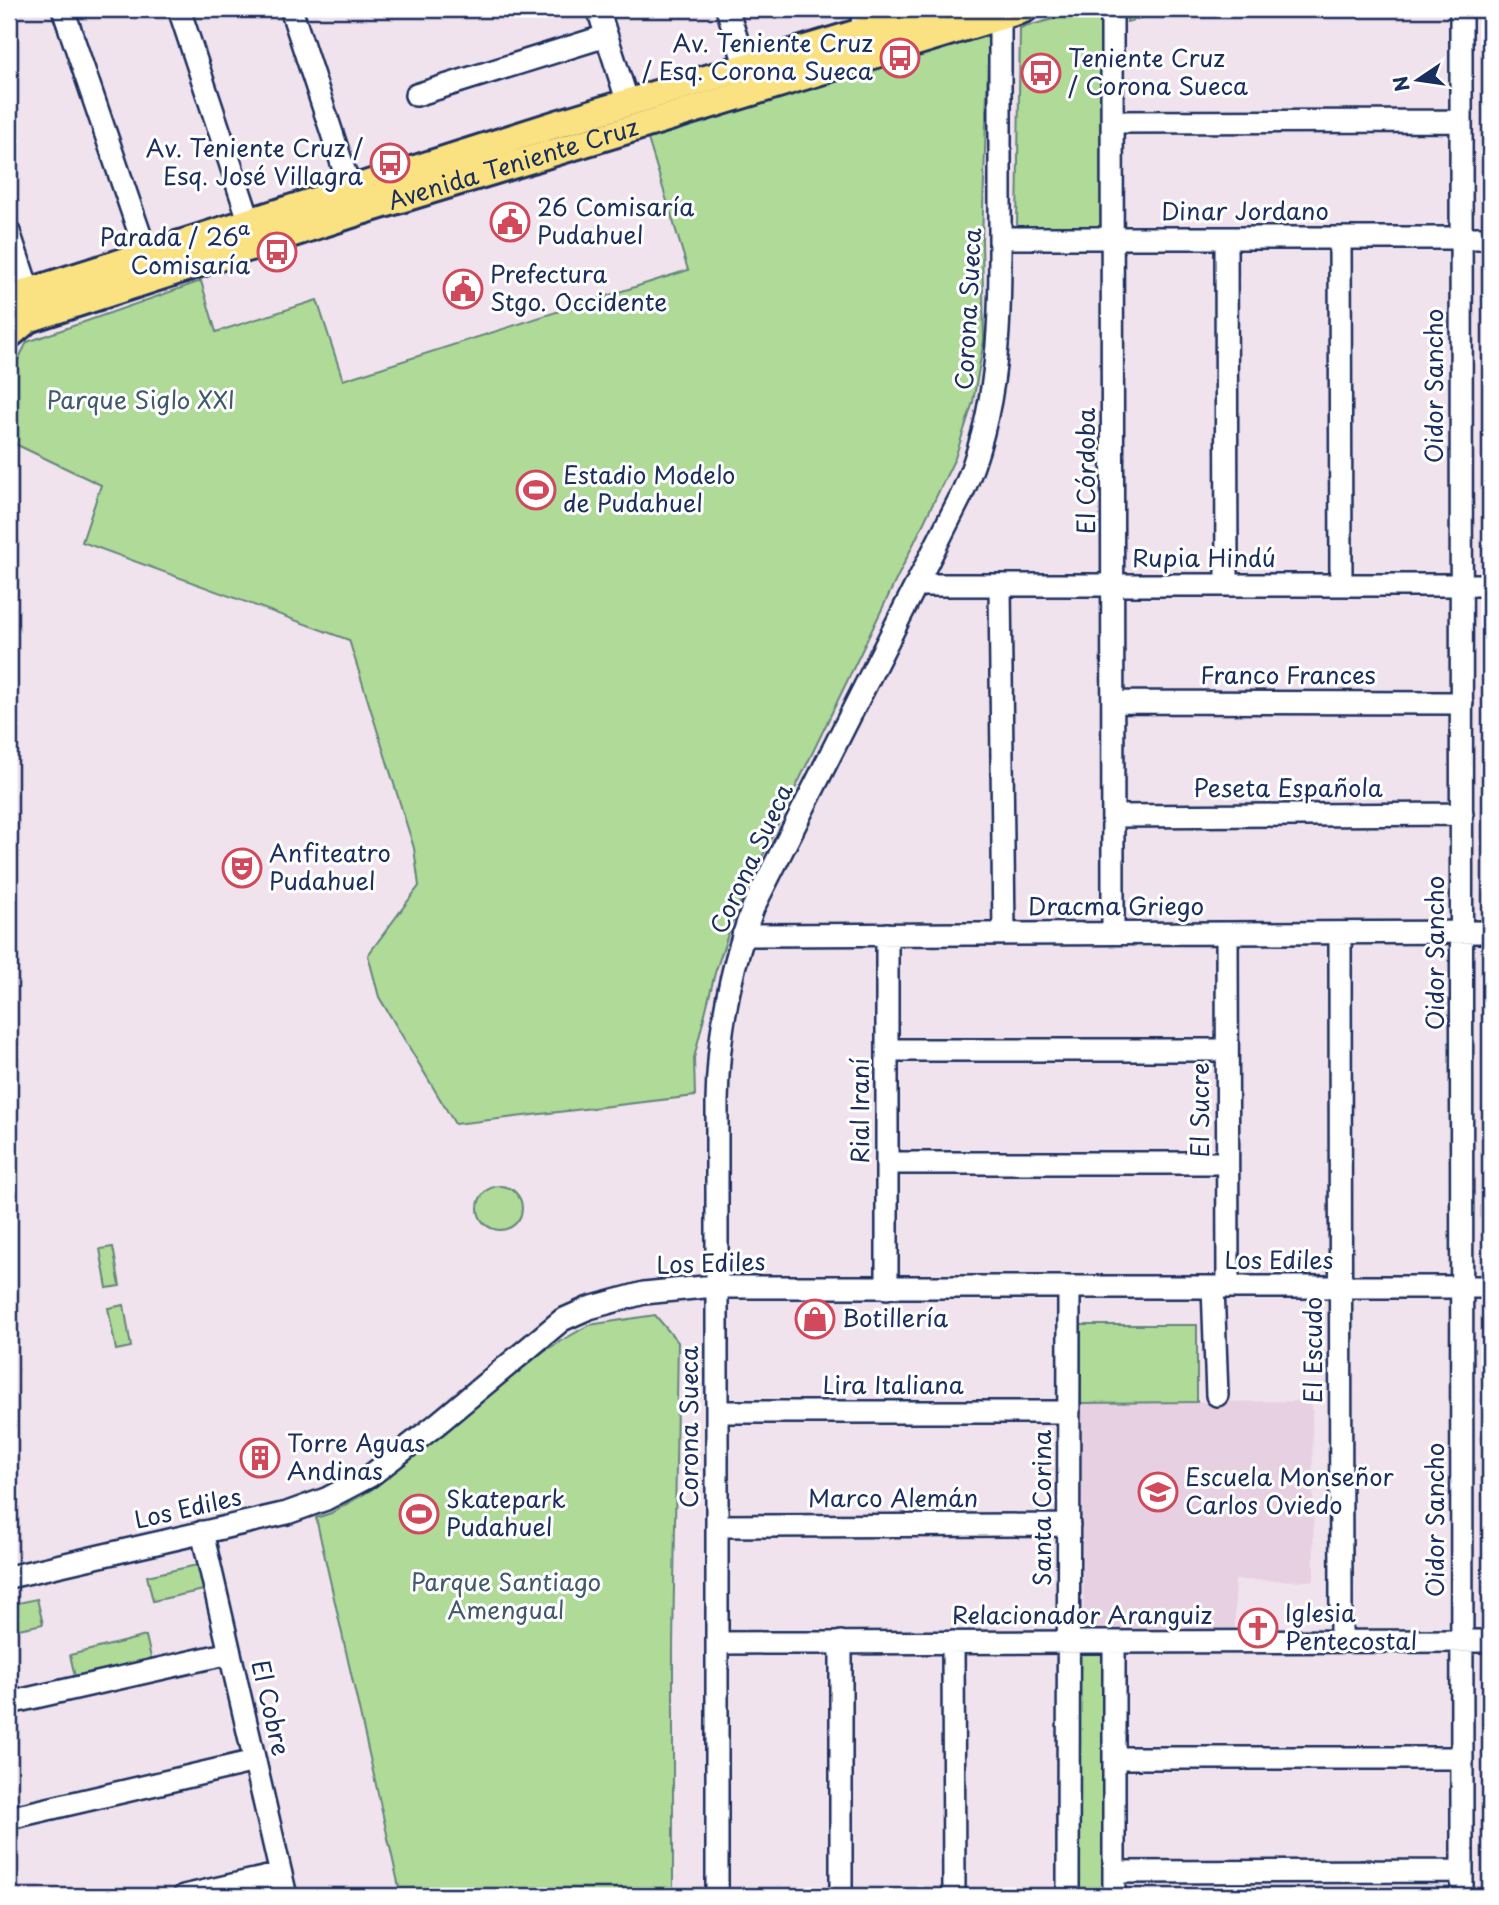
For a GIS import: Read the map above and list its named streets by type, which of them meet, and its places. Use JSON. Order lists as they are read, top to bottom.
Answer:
{
  "streets": {
    "main road": ["Avenida Teniente Cruz"],
    "street": [
      "Dinar Jordano",
      "Corona Sueca",
      "Oidor Sancho",
      "El Córdoba",
      "Rupia Hindú",
      "Franco Frances",
      "Peseta Española",
      "Dracma Griego",
      "El Sucre",
      "Rial Iraní",
      "Los Ediles",
      "El Escudo",
      "Lira Italiana",
      "Marco Alemán",
      "Santa Corina",
      "Relacionador Aranguiz",
      "El Cobre"
    ]
  },
  "crossings": [
    ["Avenida Teniente Cruz", "Corona Sueca"],
    ["Dinar Jordano", "Corona Sueca"],
    ["Dinar Jordano", "Oidor Sancho"],
    ["Dinar Jordano", "El Córdoba"],
    ["Corona Sueca", "Rupia Hindú"],
    ["Corona Sueca", "Dracma Griego"],
    ["Corona Sueca", "Los Ediles"],
    ["Corona Sueca", "Lira Italiana"],
    ["Corona Sueca", "Marco Alemán"],
    ["Corona Sueca", "Relacionador Aranguiz"],
    ["Oidor Sancho", "Rupia Hindú"],
    ["Oidor Sancho", "Franco Frances"],
    ["Oidor Sancho", "Peseta Española"],
    ["Oidor Sancho", "Dracma Griego"],
    ["Oidor Sancho", "Los Ediles"],
    ["Oidor Sancho", "Relacionador Aranguiz"],
    ["El Córdoba", "Rupia Hindú"],
    ["El Córdoba", "Franco Frances"],
    ["El Córdoba", "Peseta Española"],
    ["El Córdoba", "Dracma Griego"],
    ["Dracma Griego", "El Sucre"],
    ["Dracma Griego", "Rial Iraní"],
    ["Dracma Griego", "El Escudo"],
    ["El Sucre", "Los Ediles"],
    ["Rial Iraní", "Los Ediles"],
    ["Los Ediles", "El Escudo"],
    ["Los Ediles", "Santa Corina"],
    ["Los Ediles", "El Cobre"],
    ["El Escudo", "Relacionador Aranguiz"],
    ["Lira Italiana", "Santa Corina"],
    ["Marco Alemán", "Santa Corina"],
    ["Santa Corina", "Relacionador Aranguiz"]
  ],
  "parks": ["Parque Siglo XXI", "Parque Santiago Amengual"],
  "places": {
    "bus stop": [
      "Av. Teniente Cruz / Esq. Corona Sueca",
      "Teniente Cruz / Corona Sueca",
      "Av. Teniente Cruz / Esq. José Villagra",
      "Parada / 26ª Comisaría"
    ],
    "public building": ["26 Comisaría Pudahuel", "Prefectura Stgo. Occidente"],
    "sports": ["Estadio Modelo de Pudahuel", "Skatepark Pudahuel"],
    "theatre": ["Anfiteatro Pudahuel"],
    "shop": ["Botillería"],
    "building": ["Torre Aguas Andinas"],
    "school or university": ["Escuela Monseñor Carlos Oviedo"],
    "church": ["Iglesia Pentecostal"]
  },
  "north": "left"
}
